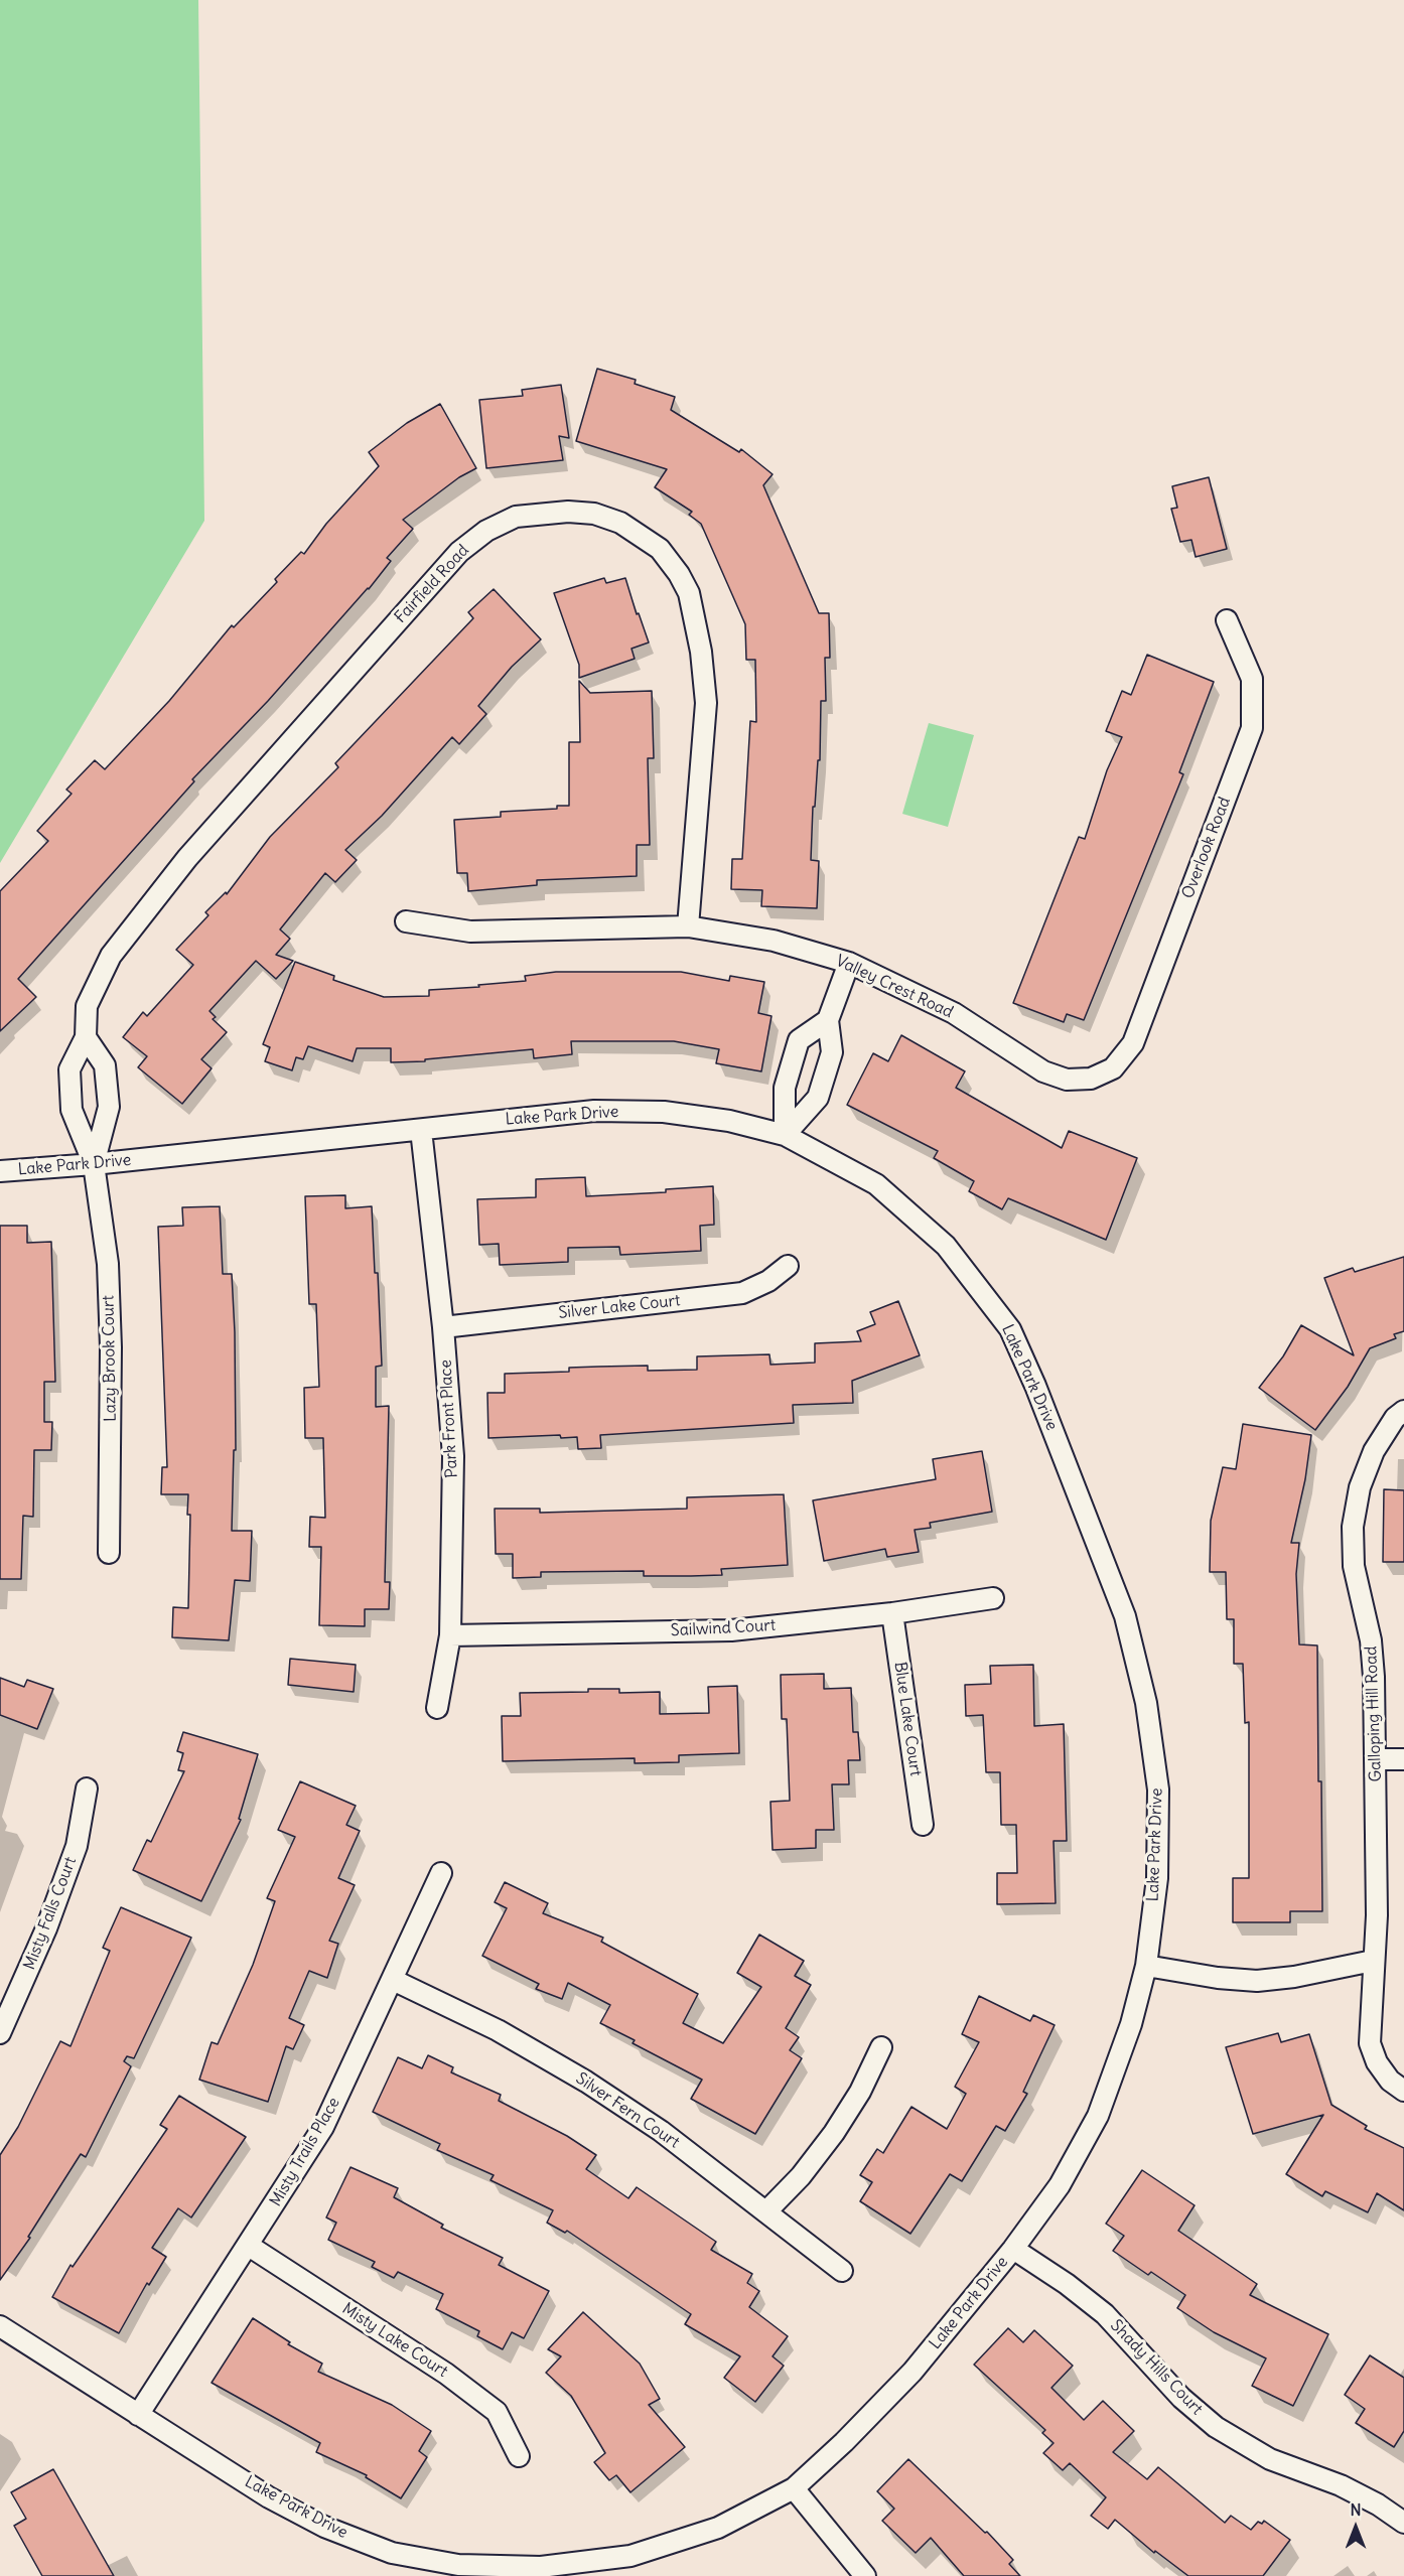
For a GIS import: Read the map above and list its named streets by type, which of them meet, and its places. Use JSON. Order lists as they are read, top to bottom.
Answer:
{
  "streets": {
    "street": [
      "Fairfield Road",
      "Overlook Road",
      "Valley Crest Road",
      "Lake Park Drive",
      "Silver Lake Court",
      "Lazy Brook Court",
      "Park Front Place",
      "Sailwind Court",
      "Galloping Hill Road",
      "Blue Lake Court",
      "Misty Falls Court",
      "Silver Fern Court",
      "Misty Trails Place",
      "Misty Lake Court",
      "Shady Hills Court"
    ]
  },
  "crossings": [
    ["Fairfield Road", "Valley Crest Road"],
    ["Fairfield Road", "Lake Park Drive"],
    ["Fairfield Road", "Lazy Brook Court"],
    ["Overlook Road", "Valley Crest Road"],
    ["Lake Park Drive", "Lazy Brook Court"],
    ["Lake Park Drive", "Park Front Place"],
    ["Lake Park Drive", "Misty Trails Place"],
    ["Lake Park Drive", "Shady Hills Court"],
    ["Silver Lake Court", "Park Front Place"],
    ["Park Front Place", "Sailwind Court"],
    ["Sailwind Court", "Blue Lake Court"],
    ["Silver Fern Court", "Misty Trails Place"],
    ["Misty Trails Place", "Misty Lake Court"]
  ],
  "north": "top"
}
